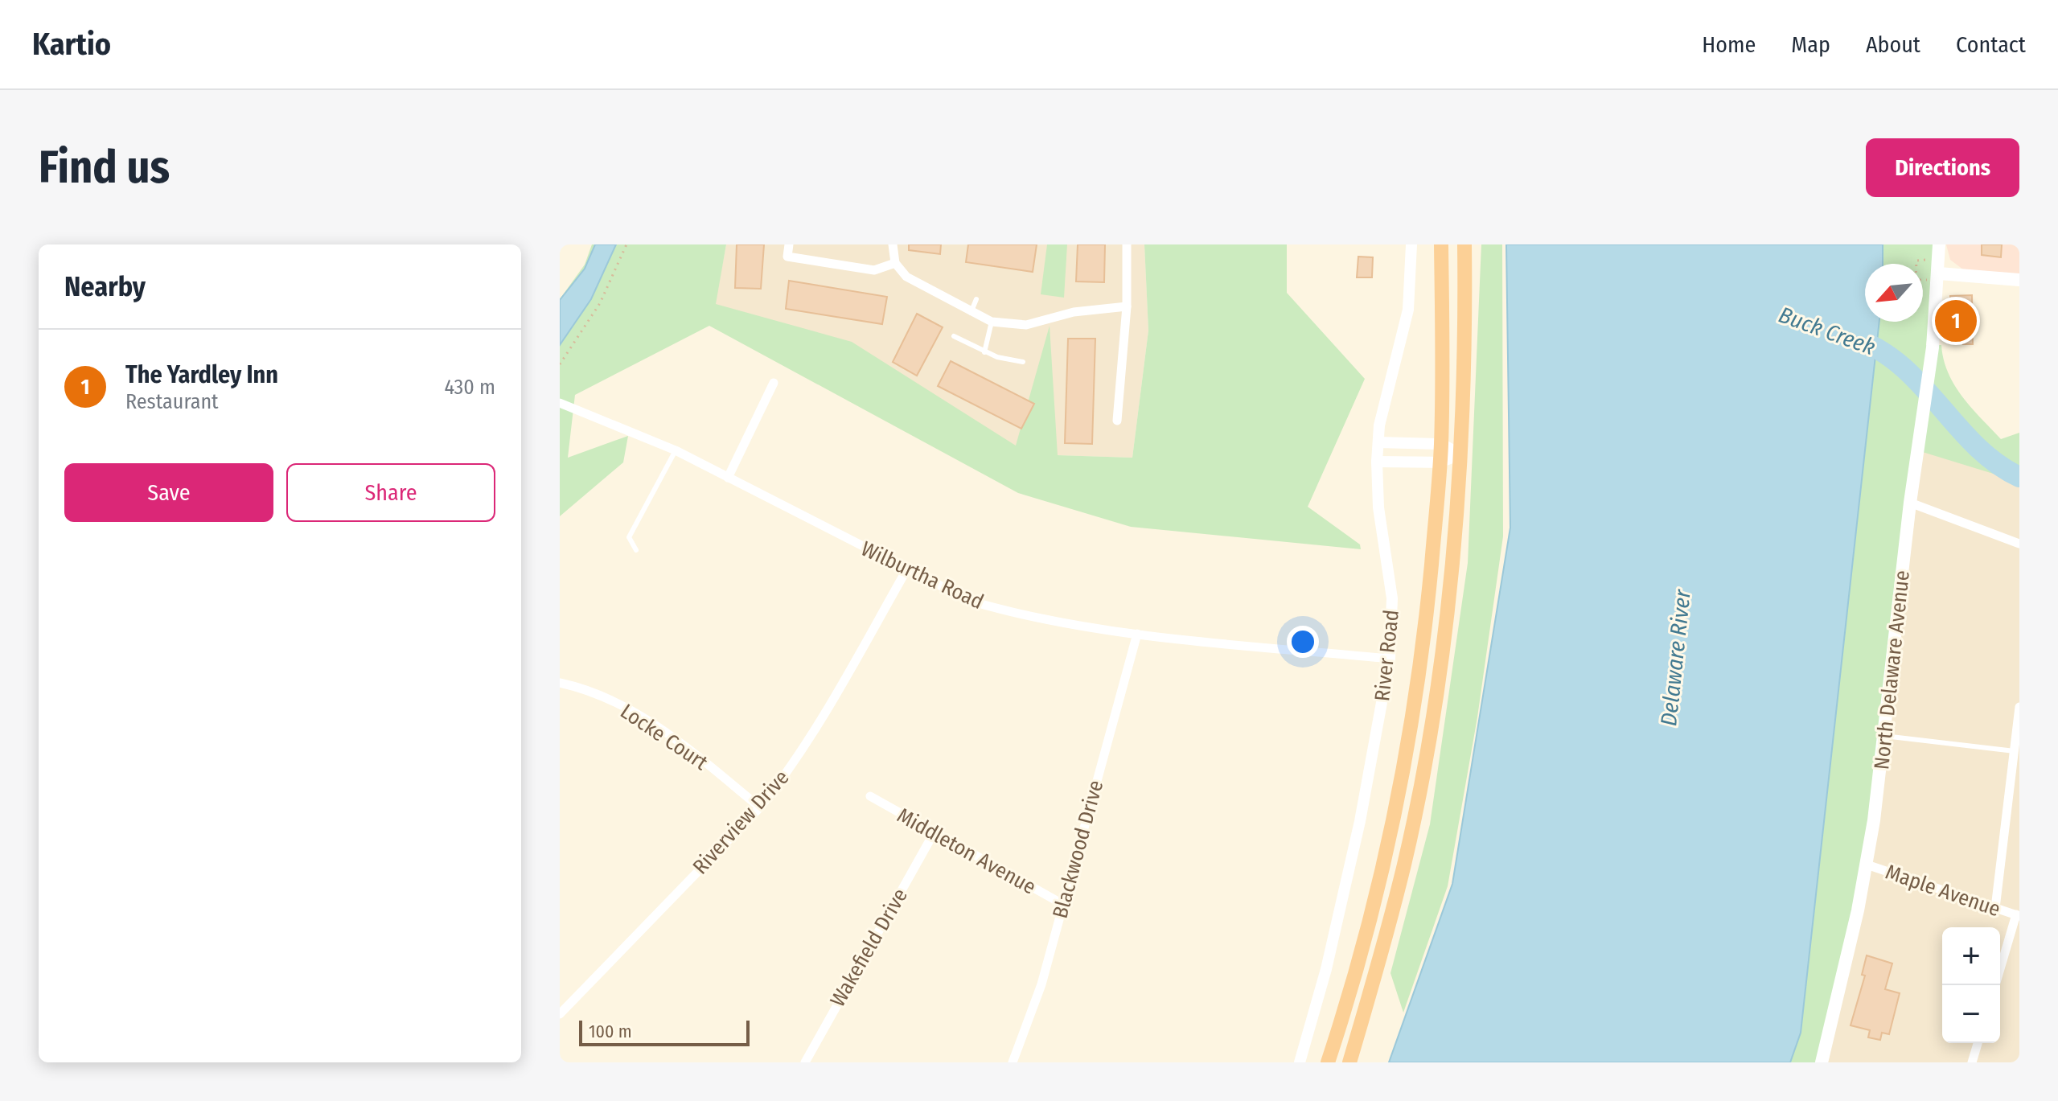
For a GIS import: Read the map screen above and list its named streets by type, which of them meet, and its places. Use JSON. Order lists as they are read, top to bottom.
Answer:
{
  "streets": {
    "highway": ["River Road"],
    "main road": ["North Delaware Avenue"],
    "street": [
      "Wilburtha Road",
      "Locke Court",
      "Riverview Drive",
      "Blackwood Drive",
      "Middleton Avenue",
      "Maple Avenue",
      "Wakefield Drive"
    ]
  },
  "crossings": [
    ["Wilburtha Road", "River Road"],
    ["Wilburtha Road", "Riverview Drive"],
    ["Wilburtha Road", "Blackwood Drive"],
    ["North Delaware Avenue", "Maple Avenue"],
    ["Locke Court", "Riverview Drive"],
    ["Blackwood Drive", "Middleton Avenue"],
    ["Middleton Avenue", "Wakefield Drive"]
  ],
  "water": ["Buck Creek", "Delaware River"],
  "scale_bar": "100 m",
  "north": "bottom left",
  "page": {
    "header": "Kartio",
    "nav": [
      "Home",
      "Map",
      "About",
      "Contact"
    ],
    "buttons": [
      "Directions",
      ["Save", "Share"]
    ],
    "title": "Find us",
    "heading": "Nearby",
    "pins": "1",
    "list": [
      {
        "mark": "1",
        "name": "The Yardley Inn",
        "note": "Restaurant",
        "value": "430 m"
      }
    ],
    "map_buttons": ["+", "−"],
    "scale": "100 m"
  }
}
